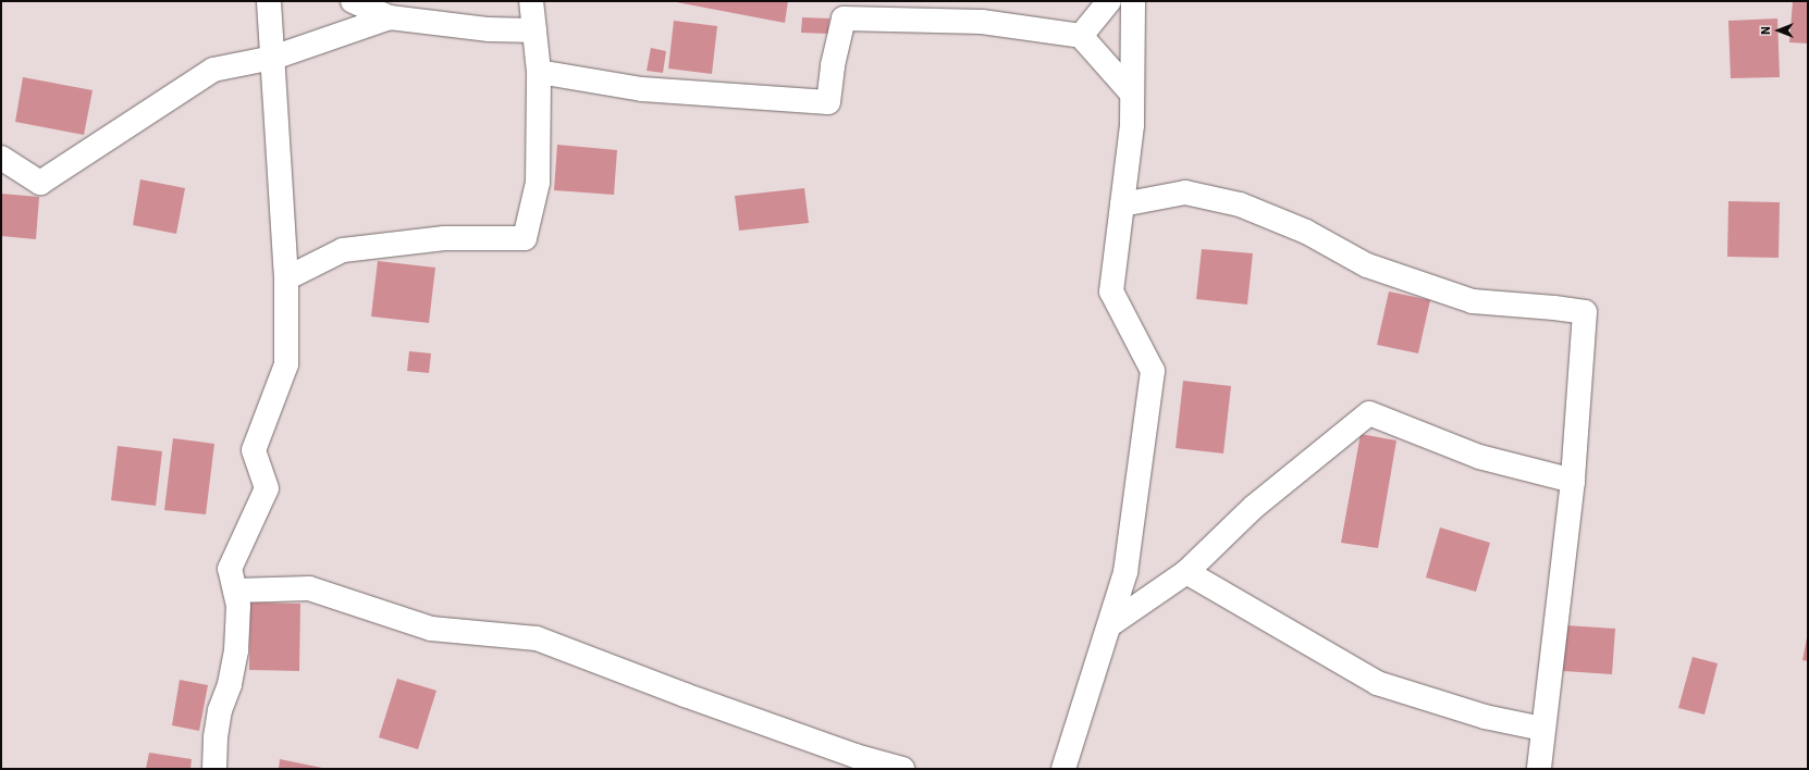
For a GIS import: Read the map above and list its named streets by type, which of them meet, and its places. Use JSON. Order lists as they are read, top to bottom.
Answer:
{
  "north": "left"
}
